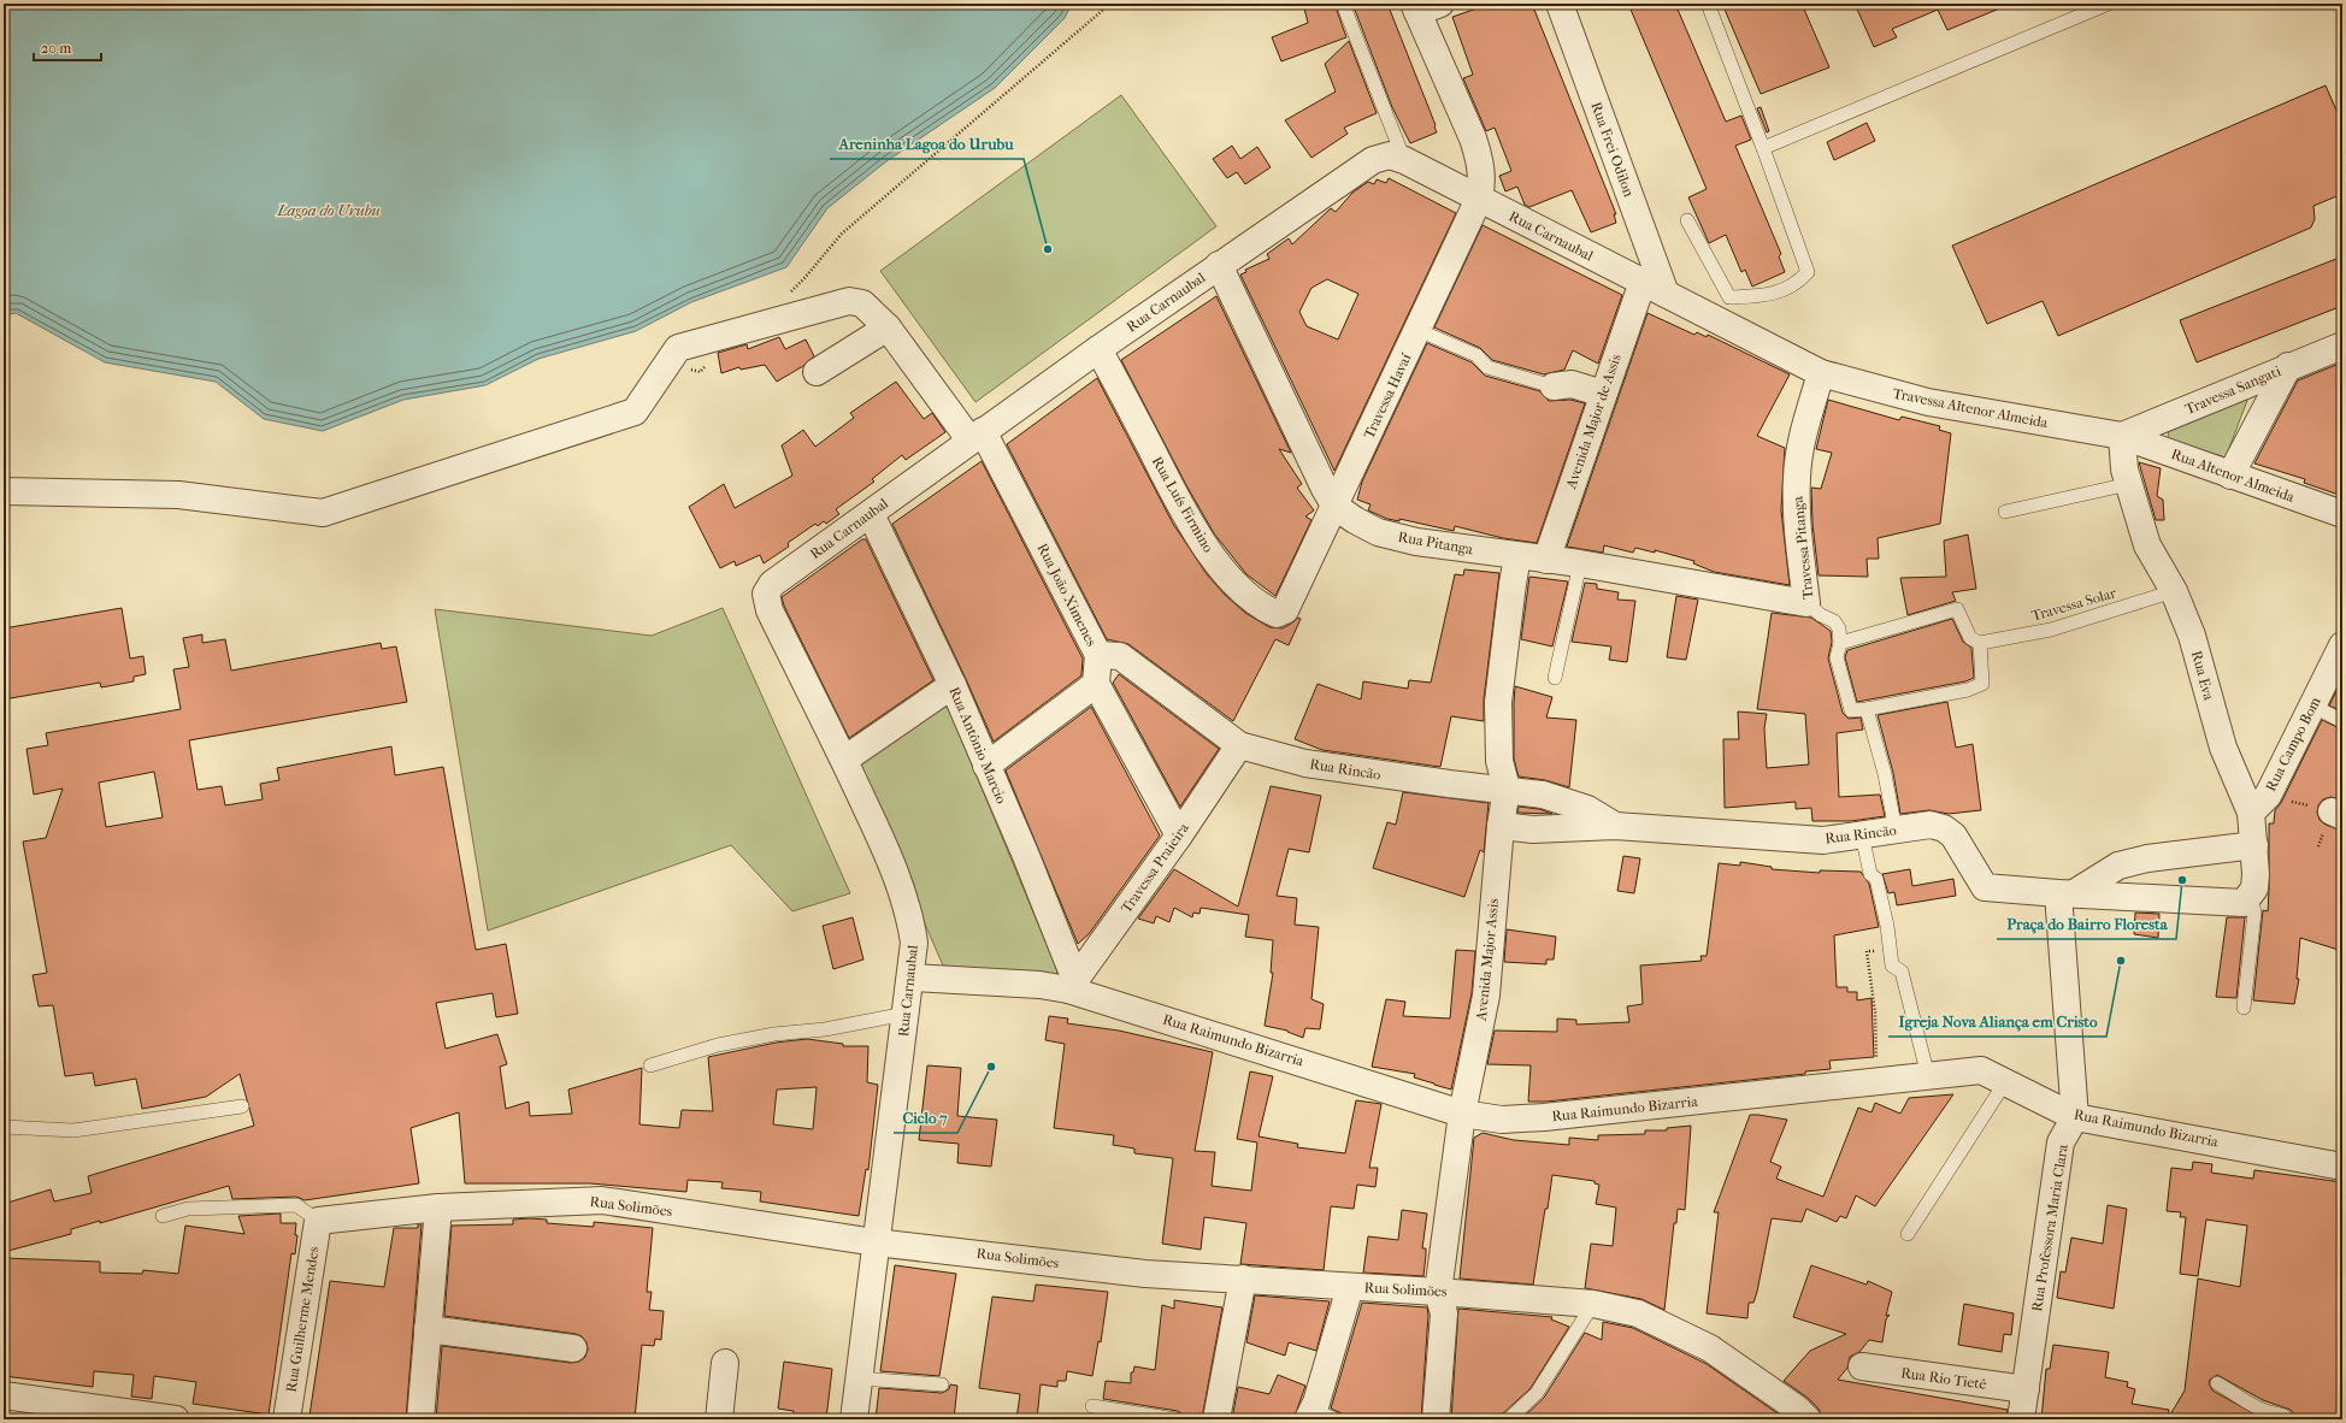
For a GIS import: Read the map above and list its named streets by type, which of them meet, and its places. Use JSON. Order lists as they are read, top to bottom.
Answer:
{
  "streets": {
    "street": [
      "Rua Frei Odilon",
      "Rua Carnaubal",
      "Travessa Sangati",
      "Travessa Havaí",
      "Travessa Altenor Almeida",
      "Avenida Major de Assis",
      "Rua Altenor Almeida",
      "Rua Luís Firmino",
      "Rua Pitanga",
      "Travessa Pitanga",
      "Rua João Ximenes",
      "Rua Eva",
      "Rua Campo Bom",
      "Rua Antônio Marcio",
      "Rua Rincão",
      "Travessa Praieira",
      "Avenida Major Assis",
      "Rua Raimundo Bizarria",
      "Rua Solimões",
      "Rua Professora Maria Clara",
      "Rua Guilherme Mendes",
      "Rua Rio Tietê"
    ],
    "lane": ["Travessa Solar"]
  },
  "crossings": [
    ["Rua Frei Odilon", "Rua Carnaubal"],
    ["Rua Frei Odilon", "Travessa Altenor Almeida"],
    ["Rua Frei Odilon", "Avenida Major de Assis"],
    ["Rua Carnaubal", "Travessa Havaí"],
    ["Rua Carnaubal", "Travessa Altenor Almeida"],
    ["Rua Carnaubal", "Avenida Major de Assis"],
    ["Rua Carnaubal", "Rua Luís Firmino"],
    ["Rua Carnaubal", "Rua Pitanga"],
    ["Rua Carnaubal", "Rua João Ximenes"],
    ["Rua Carnaubal", "Rua Antônio Marcio"],
    ["Rua Carnaubal", "Rua Raimundo Bizarria"],
    ["Rua Carnaubal", "Rua Solimões"],
    ["Travessa Sangati", "Travessa Altenor Almeida"],
    ["Travessa Sangati", "Rua Altenor Almeida"],
    ["Travessa Sangati", "Rua Eva"],
    ["Travessa Havaí", "Rua Luís Firmino"],
    ["Travessa Havaí", "Rua Pitanga"],
    ["Travessa Altenor Almeida", "Avenida Major de Assis"],
    ["Travessa Altenor Almeida", "Rua Altenor Almeida"],
    ["Travessa Altenor Almeida", "Travessa Pitanga"],
    ["Travessa Altenor Almeida", "Rua Eva"],
    ["Avenida Major de Assis", "Rua Pitanga"],
    ["Rua Altenor Almeida", "Rua Eva"],
    ["Rua Pitanga", "Travessa Pitanga"],
    ["Rua Pitanga", "Avenida Major Assis"],
    ["Rua João Ximenes", "Rua Rincão"],
    ["Travessa Solar", "Rua Eva"],
    ["Rua Eva", "Rua Campo Bom"],
    ["Rua Eva", "Rua Rincão"],
    ["Rua Antônio Marcio", "Travessa Praieira"],
    ["Rua Antônio Marcio", "Rua Raimundo Bizarria"],
    ["Rua Rincão", "Travessa Praieira"],
    ["Rua Rincão", "Avenida Major Assis"],
    ["Travessa Praieira", "Rua Raimundo Bizarria"],
    ["Avenida Major Assis", "Rua Raimundo Bizarria"],
    ["Avenida Major Assis", "Rua Solimões"],
    ["Rua Raimundo Bizarria", "Rua Professora Maria Clara"],
    ["Rua Solimões", "Rua Guilherme Mendes"],
    ["Rua Professora Maria Clara", "Rua Rio Tietê"]
  ],
  "water": ["Lagoa do Urubu"],
  "places": [
    "Areninha Lagoa do Urubu",
    "Praça do Bairro Floresta",
    "Igreja Nova Aliança em Cristo",
    "Ciclo 7"
  ],
  "scale_bar": "20 m"
}
